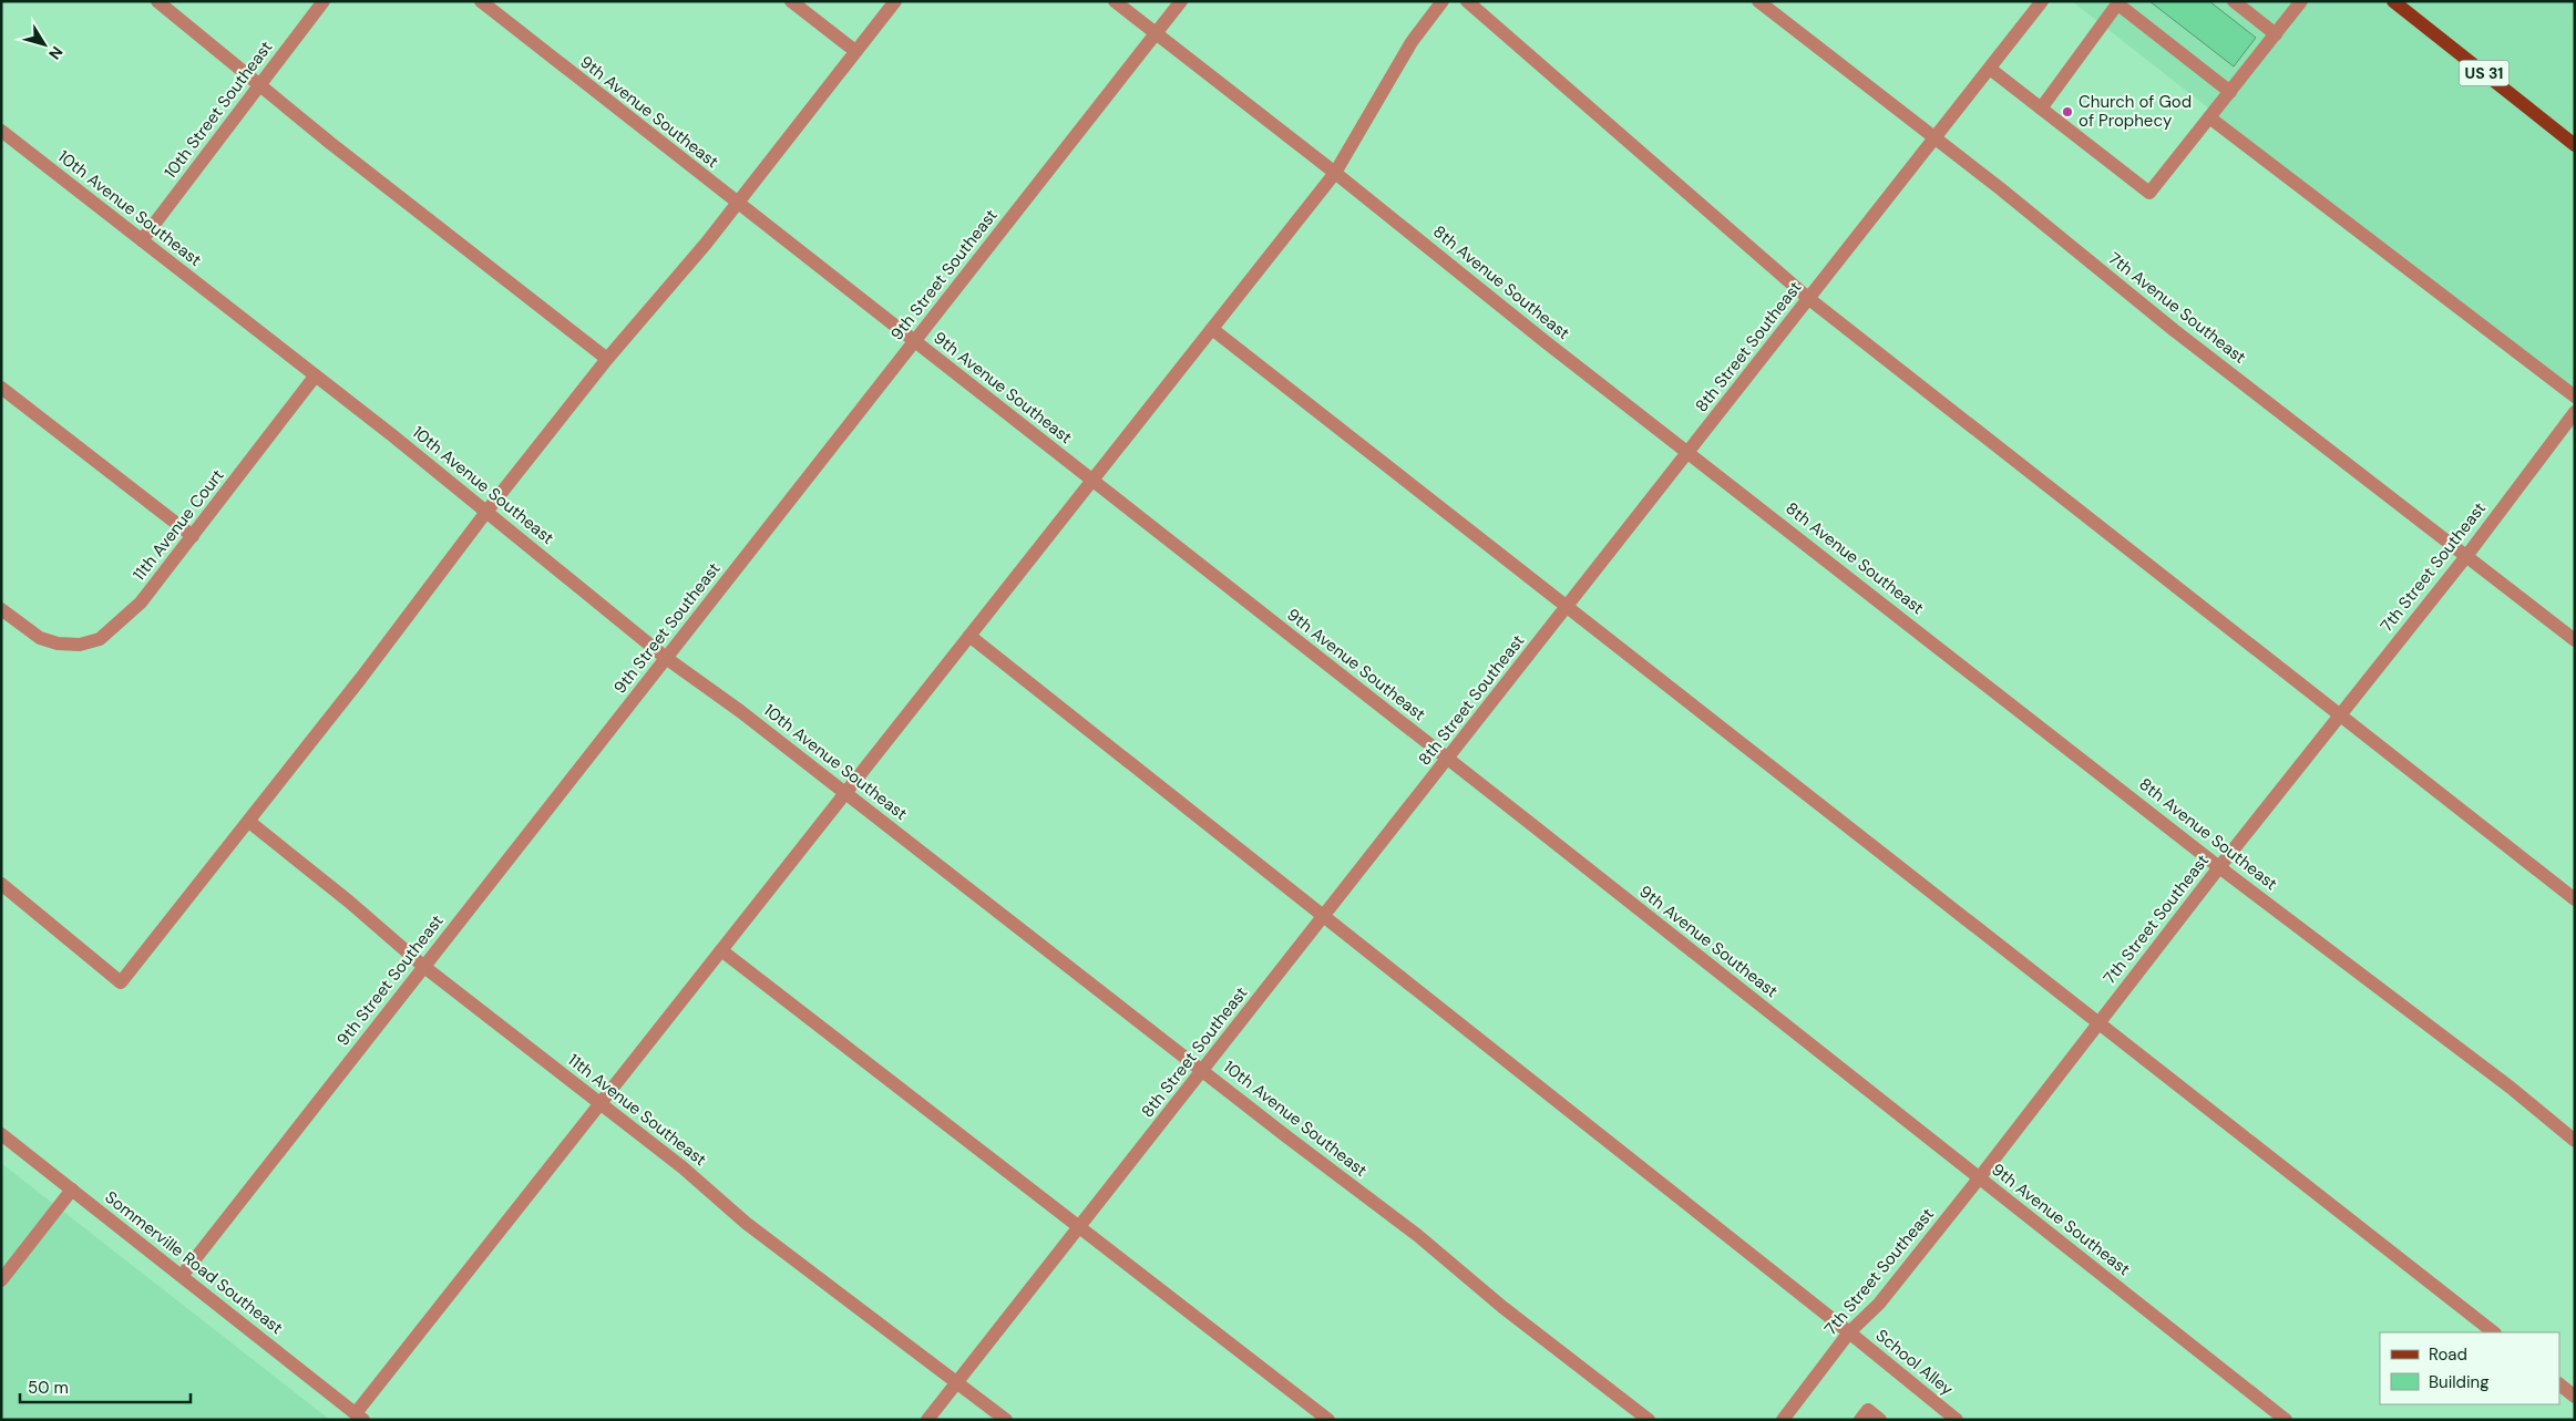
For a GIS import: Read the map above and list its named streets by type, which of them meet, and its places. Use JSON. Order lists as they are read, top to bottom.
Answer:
{
  "streets": {
    "main road": ["US 31"],
    "street": [
      "10th Street Southeast",
      "9th Avenue Southeast",
      "10th Avenue Southeast",
      "9th Street Southeast",
      "8th Avenue Southeast",
      "7th Avenue Southeast",
      "8th Street Southeast",
      "11th Avenue Court",
      "7th Street Southeast",
      "11th Avenue Southeast",
      "Sommerville Road Southeast",
      "School Alley"
    ]
  },
  "crossings": [
    ["10th Street Southeast", "10th Avenue Southeast"],
    ["9th Avenue Southeast", "9th Street Southeast"],
    ["9th Avenue Southeast", "8th Street Southeast"],
    ["9th Avenue Southeast", "7th Street Southeast"],
    ["10th Avenue Southeast", "9th Street Southeast"],
    ["10th Avenue Southeast", "8th Street Southeast"],
    ["10th Avenue Southeast", "11th Avenue Court"],
    ["9th Street Southeast", "8th Avenue Southeast"],
    ["9th Street Southeast", "11th Avenue Southeast"],
    ["9th Street Southeast", "Sommerville Road Southeast"],
    ["8th Avenue Southeast", "8th Street Southeast"],
    ["8th Avenue Southeast", "7th Street Southeast"],
    ["7th Avenue Southeast", "8th Street Southeast"],
    ["7th Avenue Southeast", "7th Street Southeast"],
    ["8th Street Southeast", "11th Avenue Southeast"],
    ["8th Street Southeast", "School Alley"],
    ["7th Street Southeast", "School Alley"]
  ],
  "places": ["Church of God of Prophecy"],
  "legend": ["Road", "Building"],
  "scale_bar": "50 m",
  "north": "bottom right"
}
